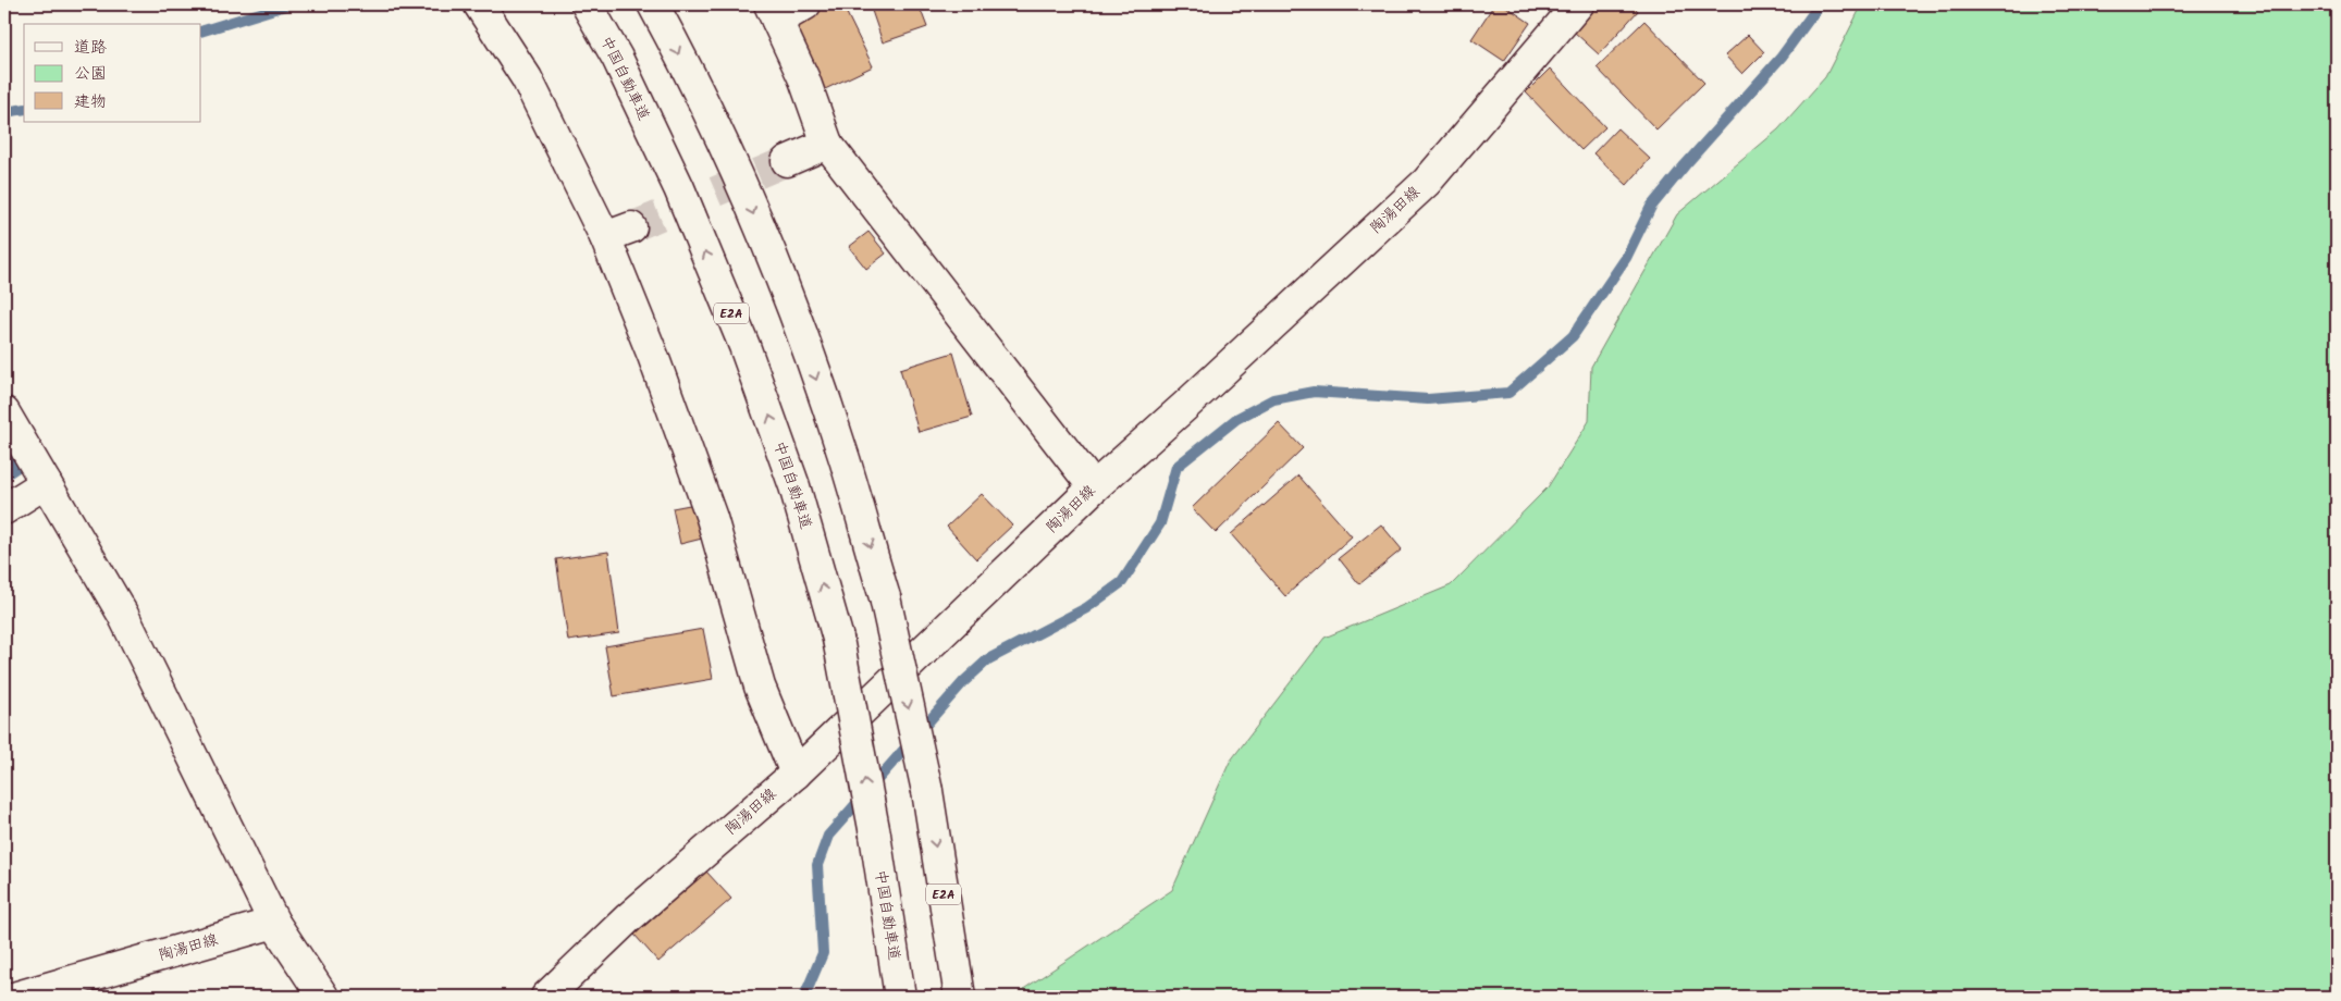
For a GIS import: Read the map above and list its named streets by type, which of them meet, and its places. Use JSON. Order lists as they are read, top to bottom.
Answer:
{
  "streets": {
    "main road": ["中国自動車道", "陶湯田線", "E2A"]
  },
  "legend": ["道路", "公園", "建物"]
}
